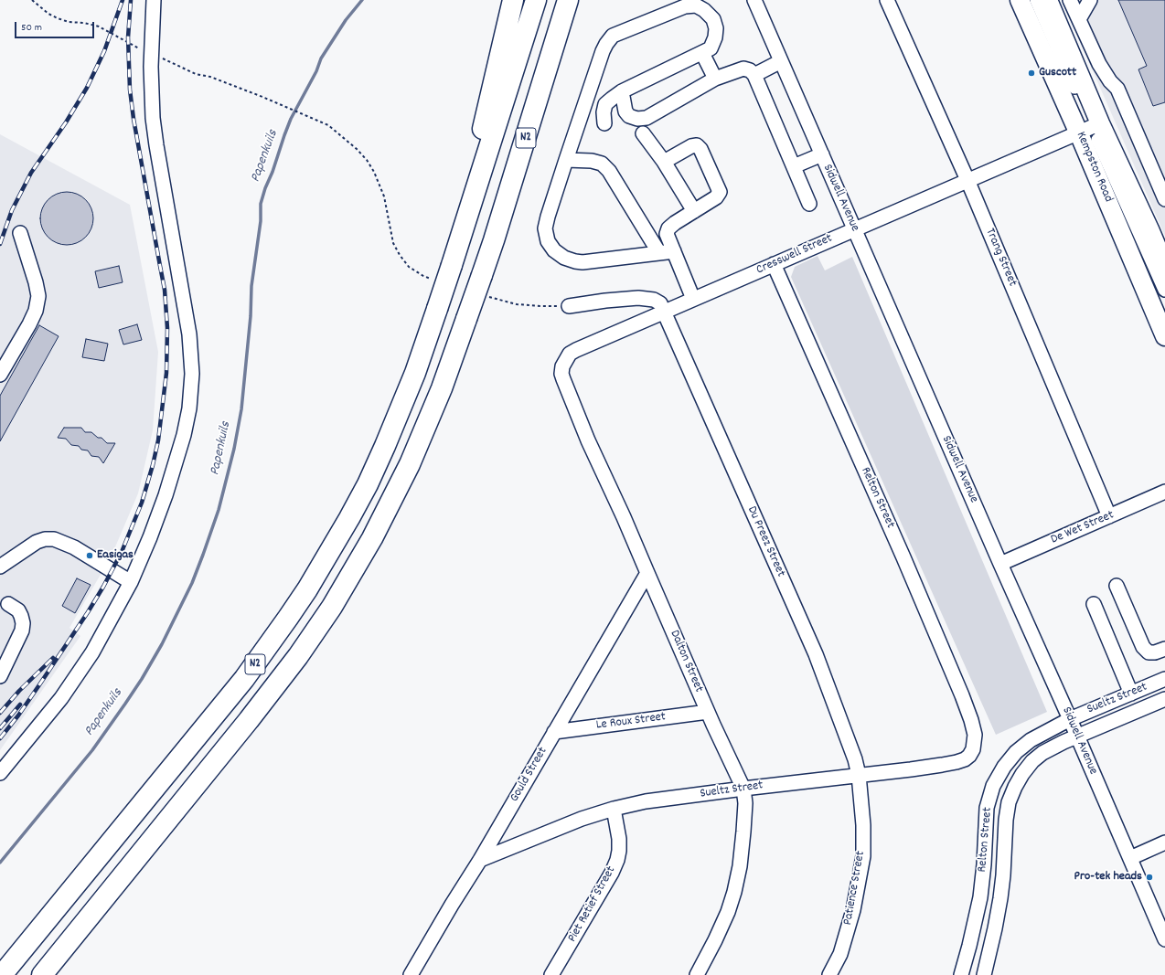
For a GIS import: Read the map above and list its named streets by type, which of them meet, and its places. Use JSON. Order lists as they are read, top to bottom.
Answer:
{
  "streets": {
    "highway": ["N2"],
    "main road": ["Kempston Road"],
    "street": [
      "Sidwell Avenue",
      "Cresswell Street",
      "Trang Street",
      "Relton Street",
      "De Wet Street",
      "Du Preez Street",
      "Dalton Street",
      "Sueltz Street",
      "Le Roux Street",
      "Gould Street",
      "Patience Street",
      "Piet Retief Street"
    ]
  },
  "crossings": [
    ["Kempston Road", "Cresswell Street"],
    ["Sidwell Avenue", "Cresswell Street"],
    ["Sidwell Avenue", "Relton Street"],
    ["Sidwell Avenue", "De Wet Street"],
    ["Sidwell Avenue", "Sueltz Street"],
    ["Cresswell Street", "Trang Street"],
    ["Cresswell Street", "Relton Street"],
    ["Cresswell Street", "Du Preez Street"],
    ["Cresswell Street", "Dalton Street"],
    ["Trang Street", "De Wet Street"],
    ["Relton Street", "Sueltz Street"],
    ["Du Preez Street", "Sueltz Street"],
    ["Du Preez Street", "Patience Street"],
    ["Dalton Street", "Sueltz Street"],
    ["Dalton Street", "Le Roux Street"],
    ["Dalton Street", "Gould Street"],
    ["Sueltz Street", "Gould Street"],
    ["Sueltz Street", "Patience Street"],
    ["Sueltz Street", "Piet Retief Street"],
    ["Le Roux Street", "Gould Street"]
  ],
  "water": ["Papenkuils"],
  "places": ["Guscott", "Easigas", "Pro-tek heads"],
  "scale_bar": "50 m"
}
